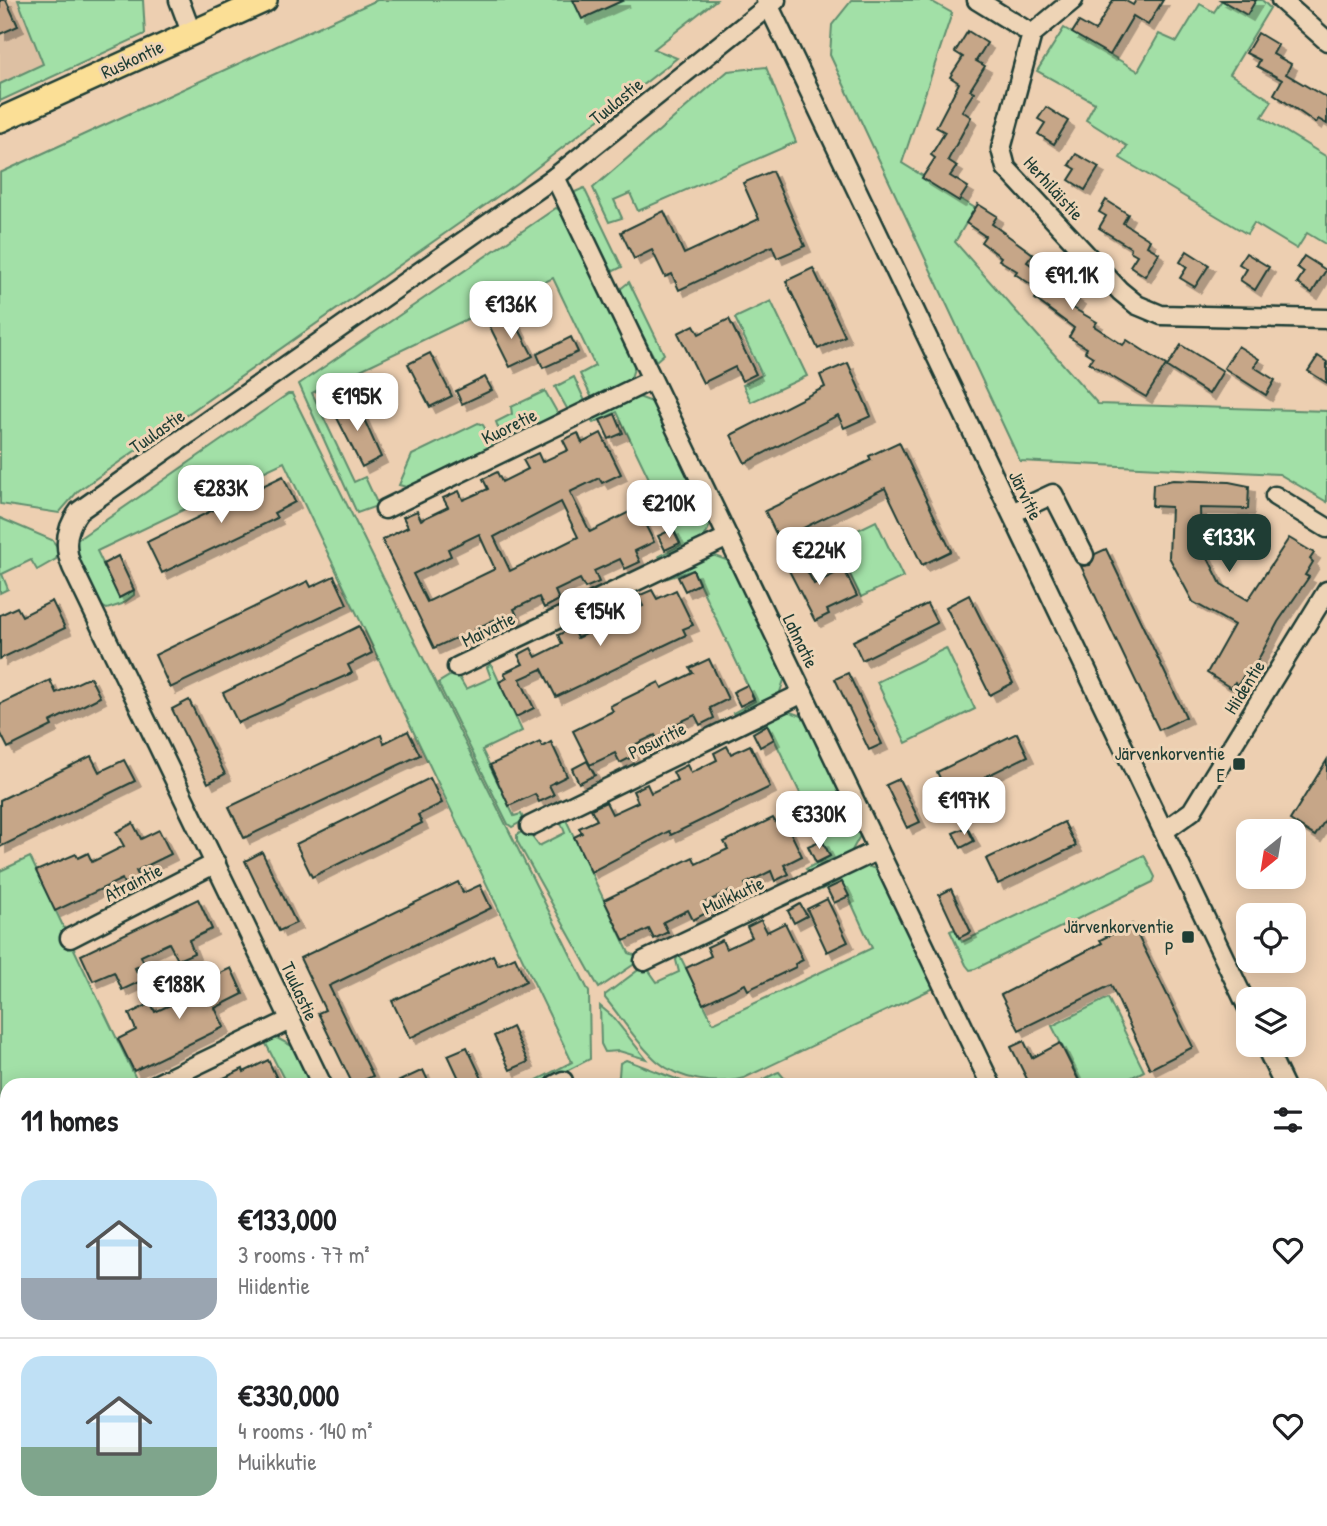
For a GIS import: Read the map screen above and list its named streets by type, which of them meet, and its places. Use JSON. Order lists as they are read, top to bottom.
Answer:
{
  "streets": {
    "main road": ["Ruskontie"],
    "street": [
      "Tuulastie",
      "Herhiläistie",
      "Kuoretie",
      "Järvitie",
      "Maivatie",
      "Lahnatie",
      "Hiidentie",
      "Pasuritie",
      "Atraintie",
      "Muikkutie"
    ]
  },
  "crossings": [
    ["Tuulastie", "Järvitie"],
    ["Tuulastie", "Lahnatie"],
    ["Tuulastie", "Atraintie"],
    ["Kuoretie", "Lahnatie"],
    ["Järvitie", "Hiidentie"],
    ["Maivatie", "Lahnatie"],
    ["Lahnatie", "Pasuritie"],
    ["Lahnatie", "Muikkutie"]
  ],
  "places": {
    "transit": ["Järvenkorventie E", "Järvenkorventie P"]
  },
  "north": "bottom left",
  "page": {
    "price": [
      "€91.1K",
      "€136K",
      "€195K",
      "€283K",
      "€210K",
      "€133K",
      "€224K",
      "€154K",
      "€197K",
      "€330K",
      "€188K"
    ],
    "heading": "11 homes",
    "list": [
      {
        "name": "€133,000",
        "note": "3 rooms · 77 m² · Hiidentie"
      },
      {
        "name": "€330,000",
        "note": "4 rooms · 140 m² · Muikkutie"
      }
    ]
  }
}
